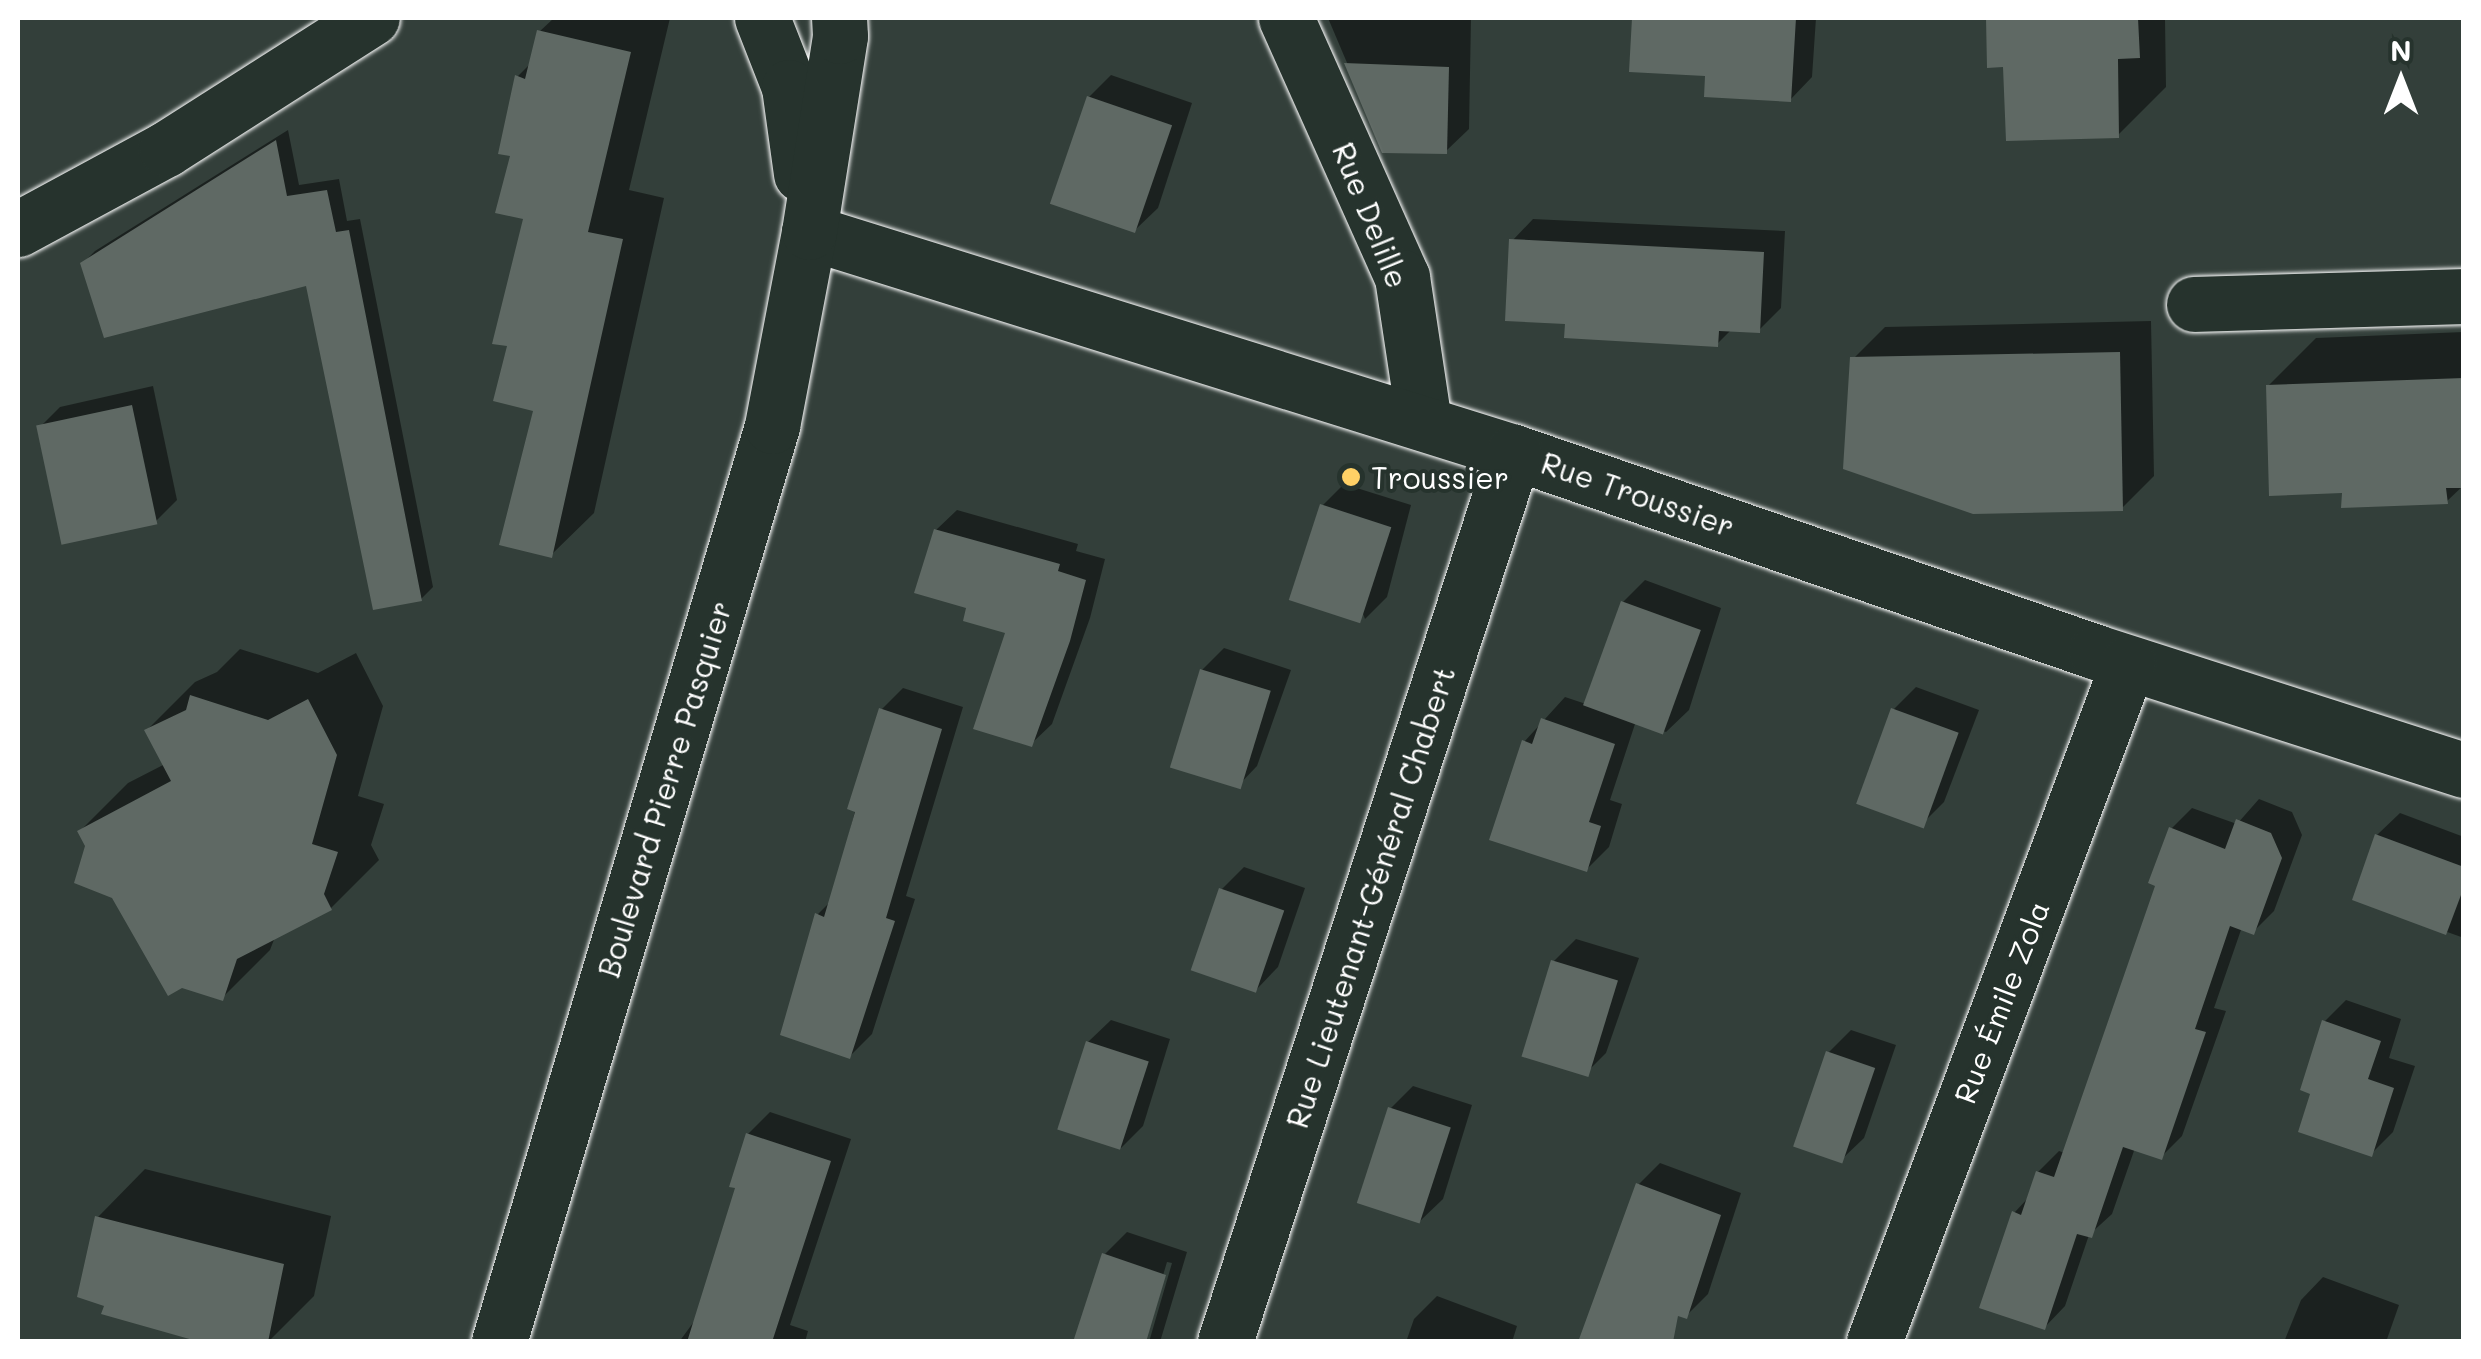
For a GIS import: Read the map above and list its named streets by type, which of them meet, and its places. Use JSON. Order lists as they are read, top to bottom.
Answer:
{
  "streets": {
    "street": [
      "Rue Delille",
      "Rue Troussier",
      "Boulevard Pierre Pasquier",
      "Rue Lieutenant-Général Chabert",
      "Rue Émile Zola"
    ]
  },
  "crossings": [
    ["Rue Delille", "Rue Troussier"],
    ["Rue Troussier", "Boulevard Pierre Pasquier"],
    ["Rue Troussier", "Rue Lieutenant-Général Chabert"],
    ["Rue Troussier", "Rue Émile Zola"]
  ],
  "places": ["Troussier"],
  "north": "top"
}
